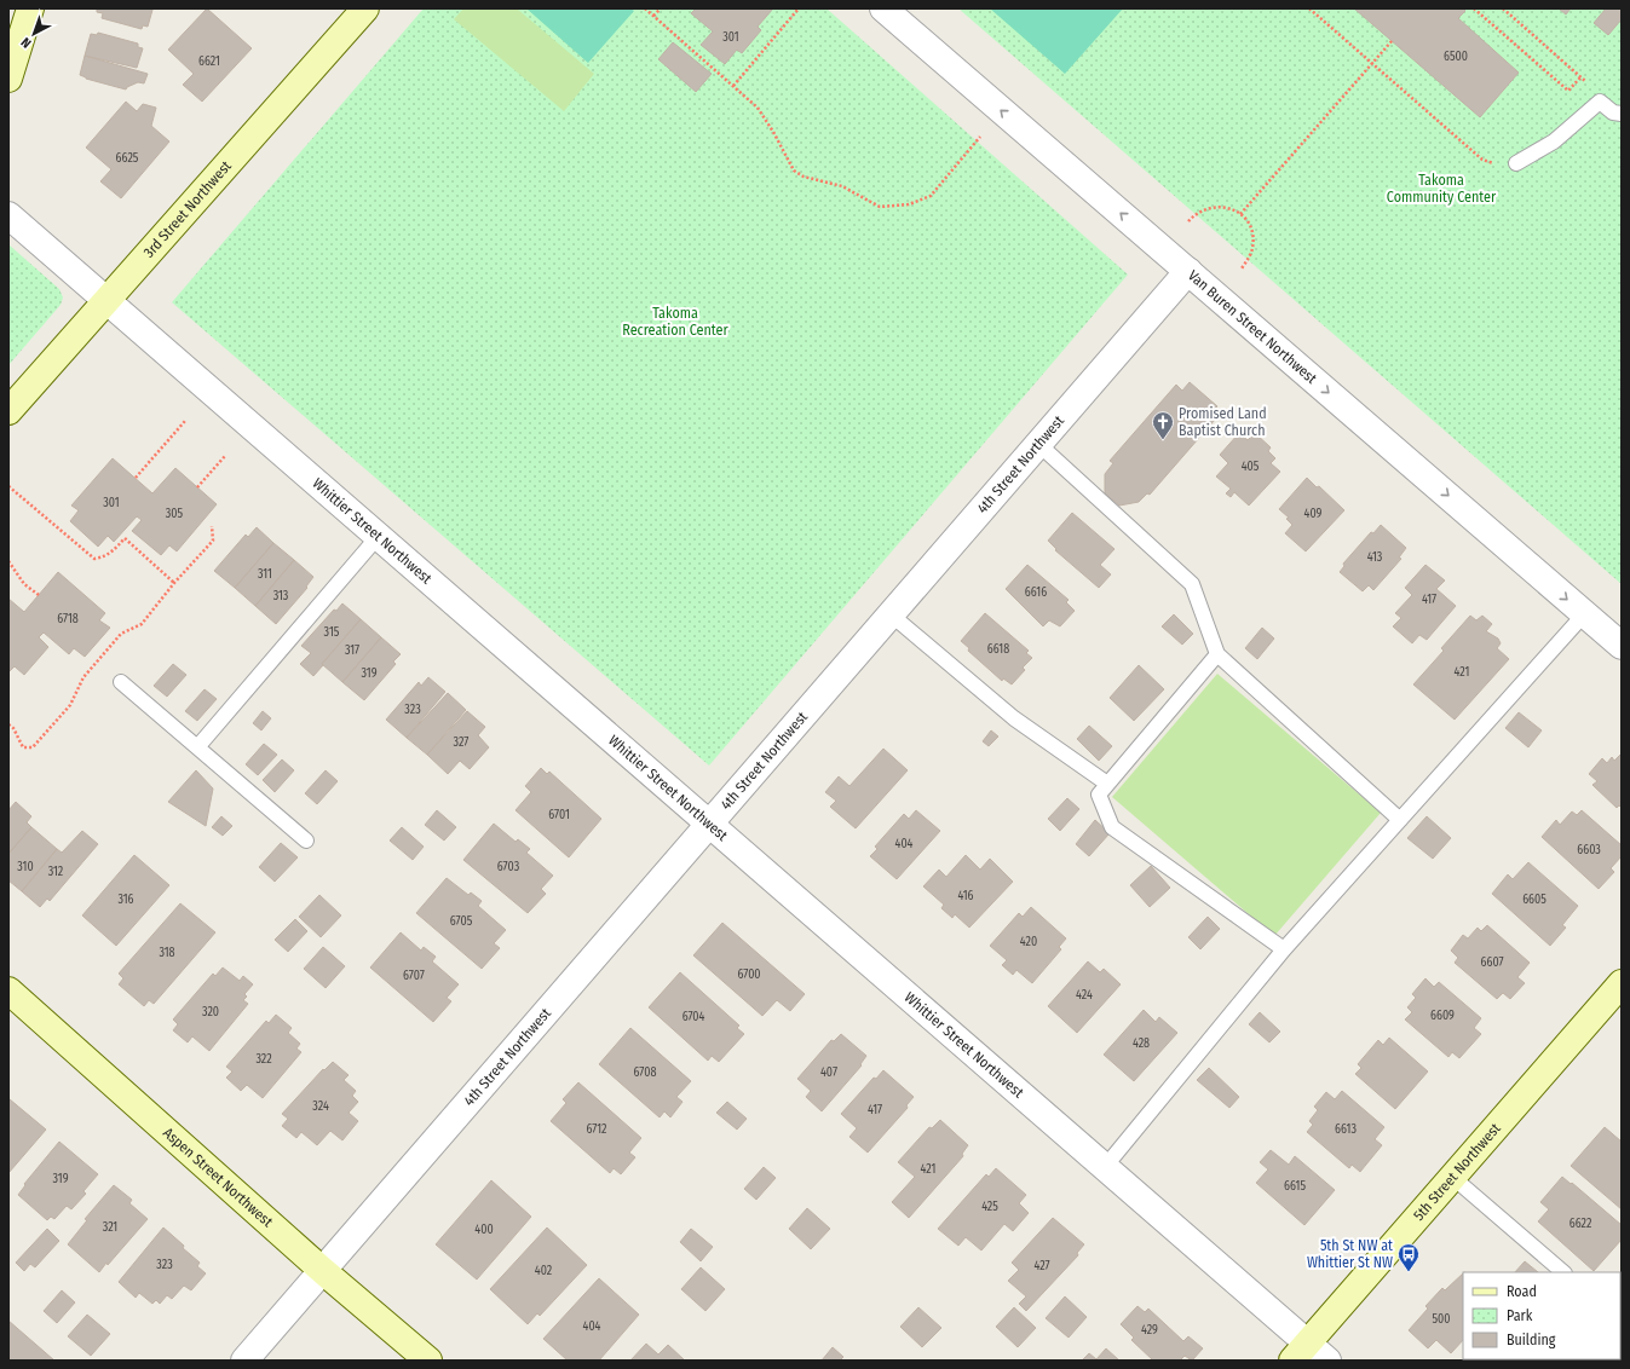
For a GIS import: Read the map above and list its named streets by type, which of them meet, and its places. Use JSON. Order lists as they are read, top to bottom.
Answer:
{
  "streets": {
    "street": [
      "3rd Street Northwest",
      "Van Buren Street Northwest",
      "4th Street Northwest",
      "Whittier Street Northwest",
      "5th Street Northwest",
      "Aspen Street Northwest"
    ]
  },
  "crossings": [
    ["3rd Street Northwest", "Whittier Street Northwest"],
    ["Van Buren Street Northwest", "4th Street Northwest"],
    ["4th Street Northwest", "Whittier Street Northwest"],
    ["4th Street Northwest", "Aspen Street Northwest"],
    ["Whittier Street Northwest", "5th Street Northwest"]
  ],
  "parks": ["Takoma Community Center", "Takoma Recreation Center"],
  "places": {
    "church": ["Promised Land Baptist Church"],
    "bus stop": ["5th St NW at Whittier St NW"]
  },
  "house_numbers": [
    "301",
    "6500",
    "6621",
    "6625",
    "405",
    "301",
    "305",
    "409",
    "413",
    "311",
    "6616",
    "313",
    "417",
    "6718",
    "315",
    "6618",
    "317",
    "421",
    "319",
    "323",
    "327",
    "6701",
    "404",
    "6603",
    "310",
    "6703",
    "312",
    "416",
    "316",
    "6605",
    "6705",
    "420",
    "318",
    "6607",
    "6700",
    "6707",
    "424",
    "320",
    "6609",
    "6704",
    "428",
    "322",
    "6708",
    "407",
    "324",
    "417",
    "6712",
    "6613",
    "421",
    "319",
    "6615",
    "425",
    "6622",
    "321",
    "400",
    "323",
    "427",
    "402",
    "500",
    "404",
    "429"
  ],
  "legend": ["Road", "Park", "Building"],
  "north": "bottom left"
}
